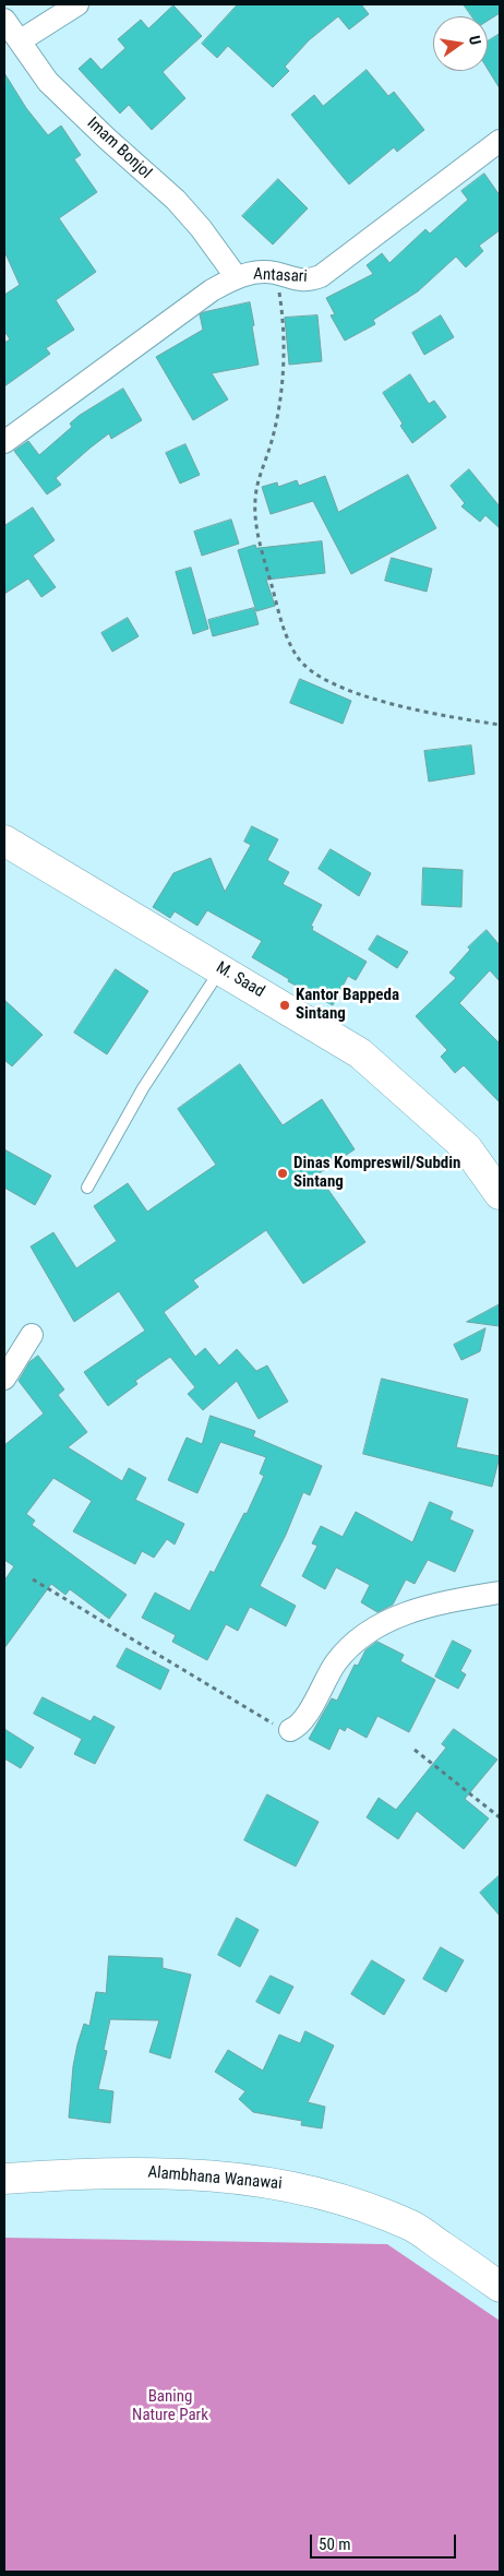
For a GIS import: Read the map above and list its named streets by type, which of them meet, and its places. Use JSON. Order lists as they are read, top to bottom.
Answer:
{
  "streets": {
    "street": [
      "Imam Bonjol",
      "Antasari",
      "M. Saad",
      "Alambhana Wanawai"
    ]
  },
  "crossings": [
    ["Imam Bonjol", "Antasari"]
  ],
  "parks": ["Baning Nature Park"],
  "places": ["Kantor Bappeda Sintang", "Dinas Kompreswil/Subdin Sintang"],
  "scale_bar": "50 m",
  "north": "right"
}
